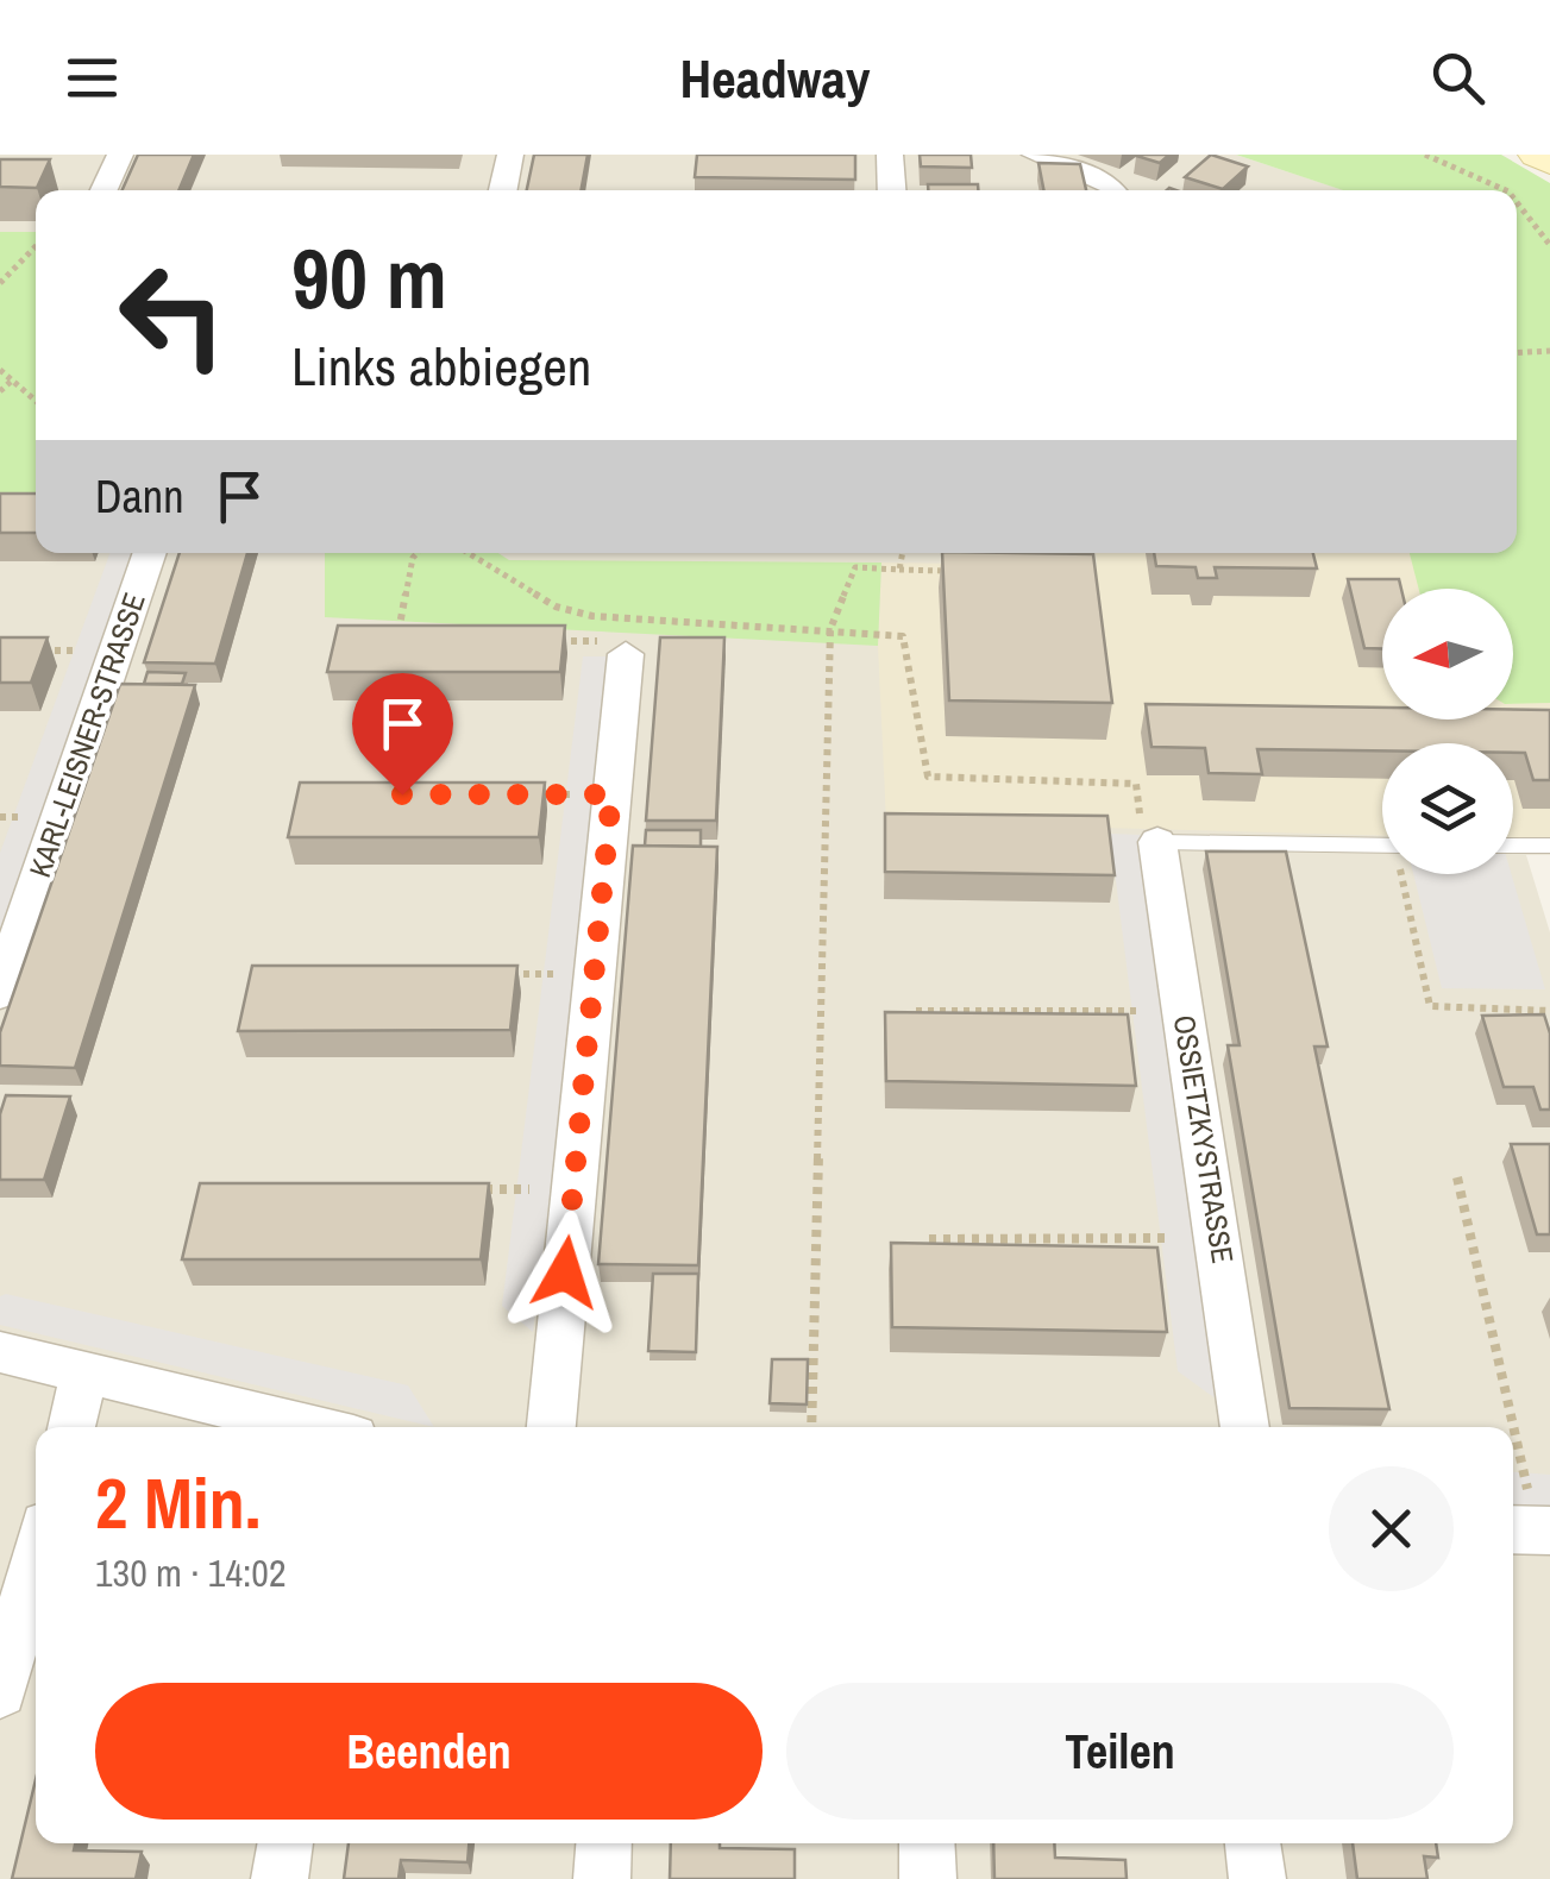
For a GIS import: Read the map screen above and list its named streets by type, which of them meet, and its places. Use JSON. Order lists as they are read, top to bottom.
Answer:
{
  "streets": {
    "street": ["KARL-LEISNER-STRASSE", "OSSIETZKYSTRASSE"]
  },
  "north": "left",
  "page": {
    "header": "Headway",
    "turn": ["90 m", "Links abbiegen"],
    "then": "Dann",
    "heading": ["2 Min.", "130 m · 14:02"],
    "buttons": ["Beenden", "Teilen"]
  }
}
